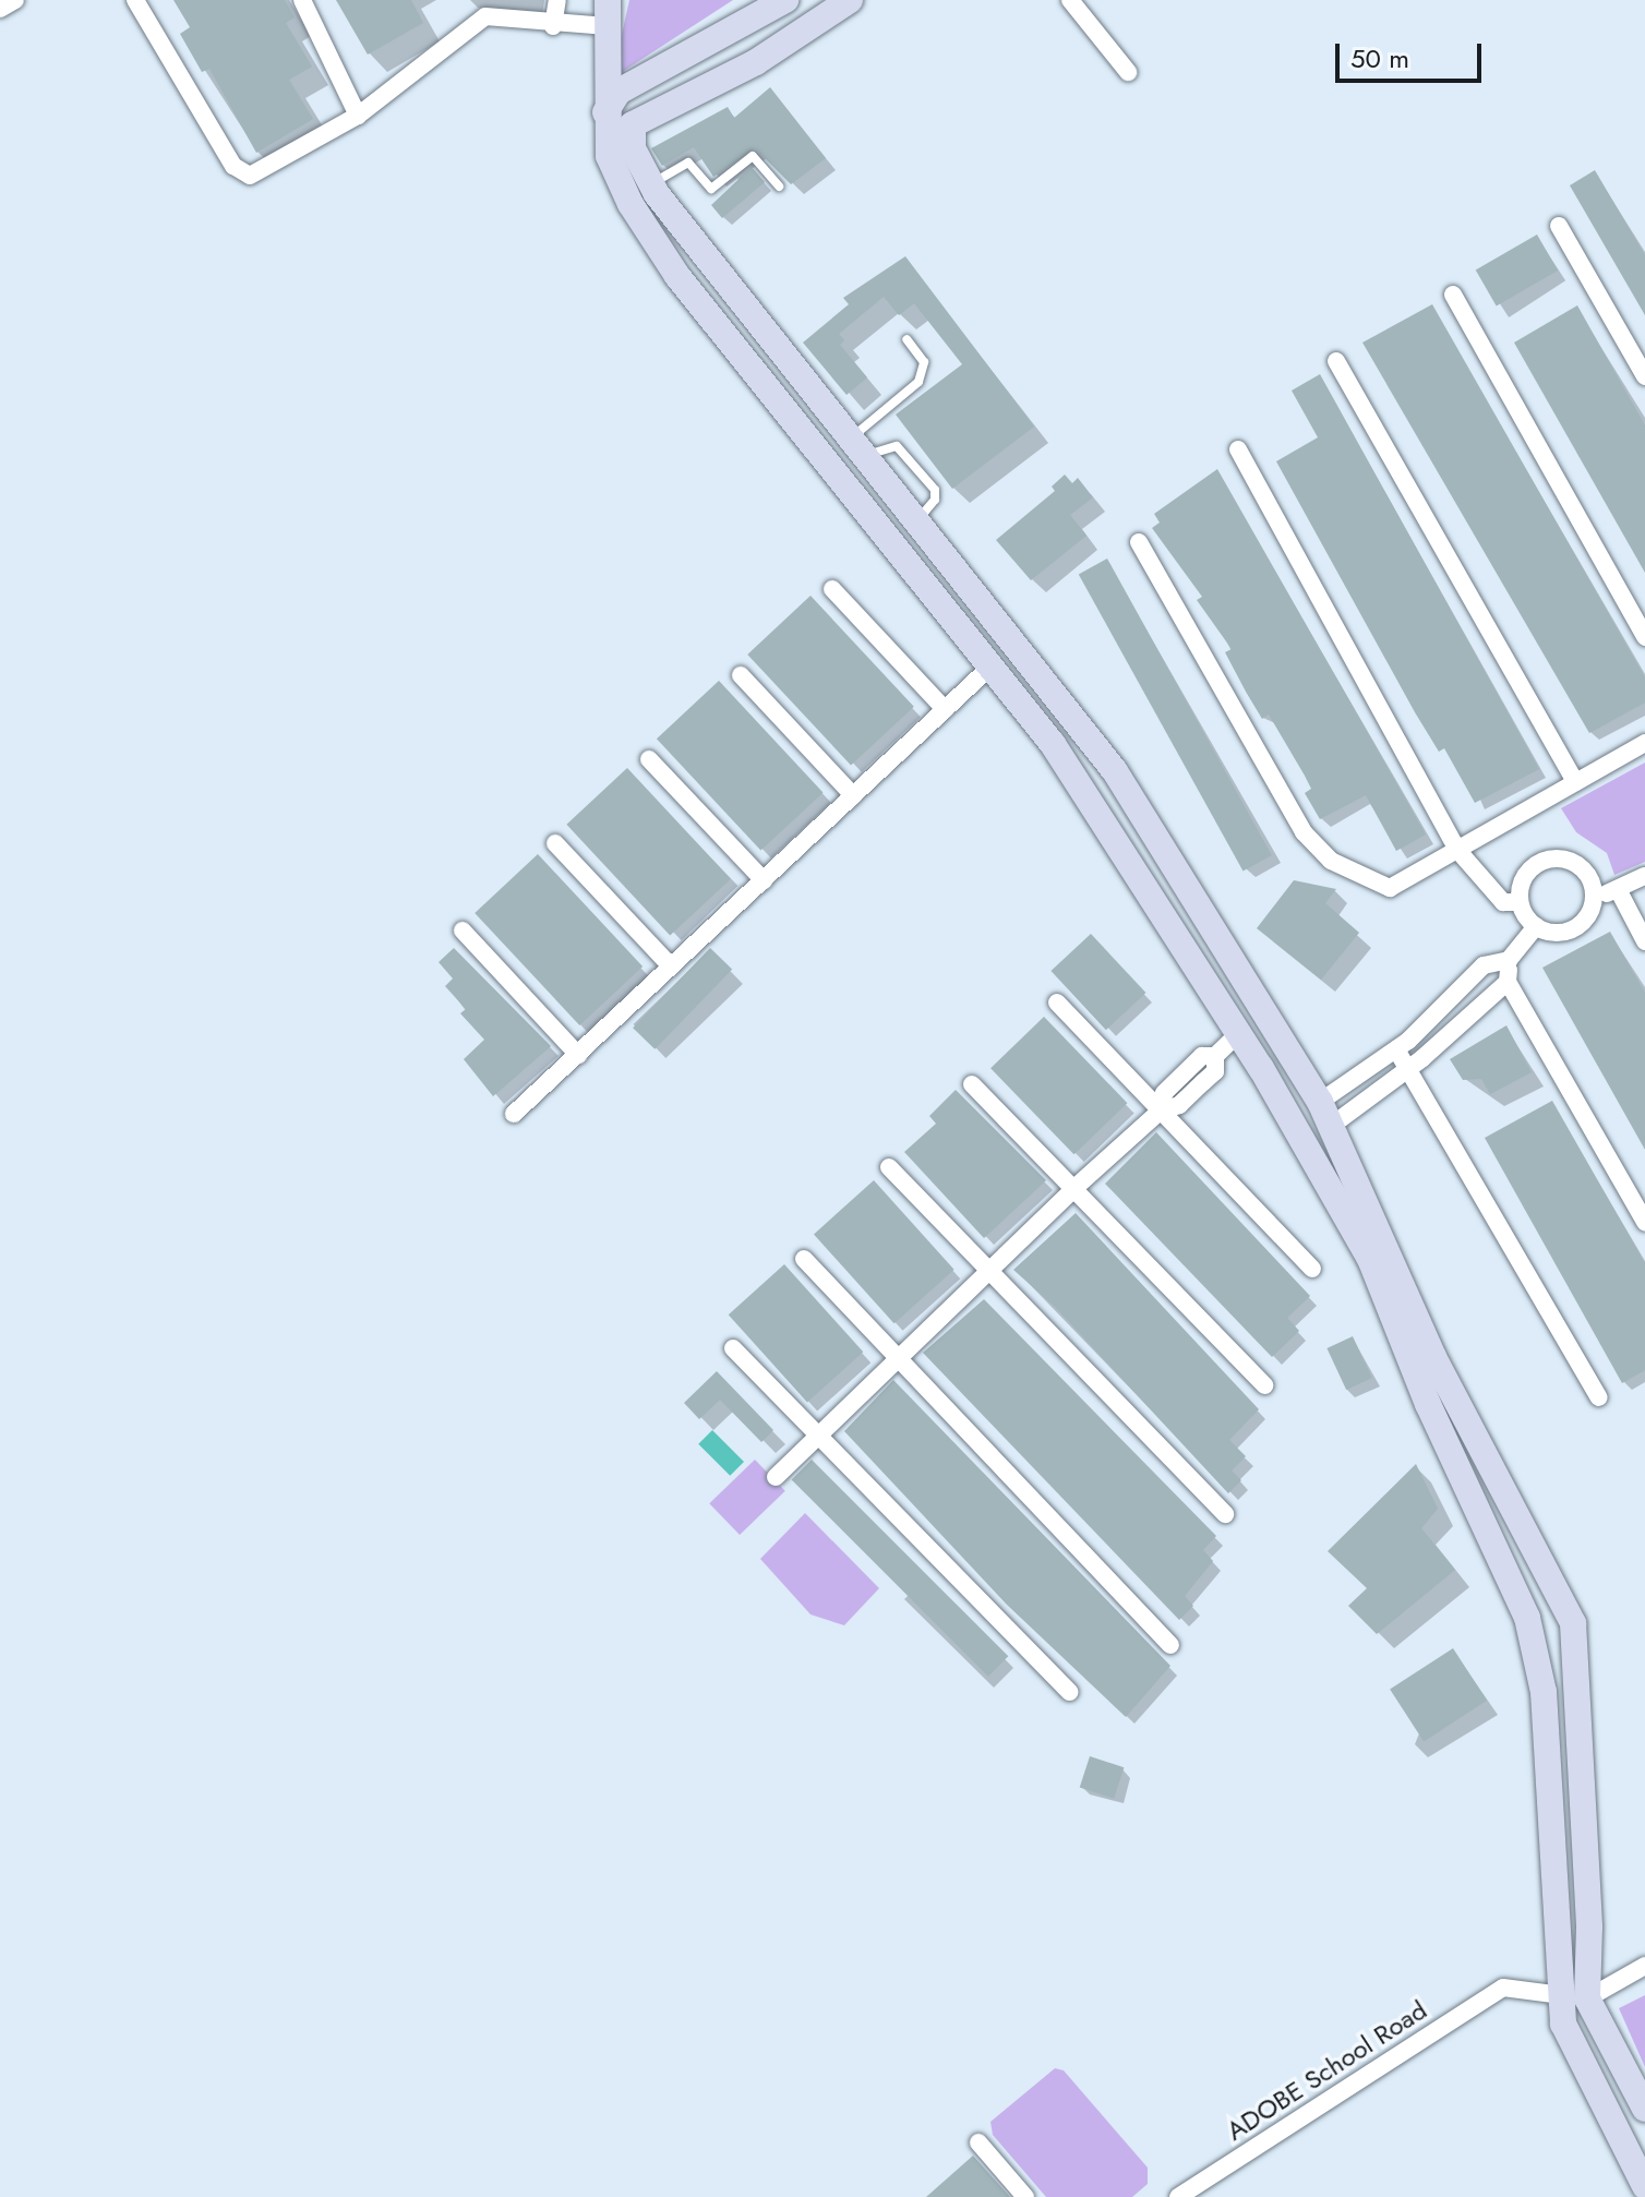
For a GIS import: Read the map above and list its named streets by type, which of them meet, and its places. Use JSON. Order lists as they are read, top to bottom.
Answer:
{
  "streets": {
    "street": ["ADOBE School Road"]
  },
  "scale_bar": "50 m"
}
